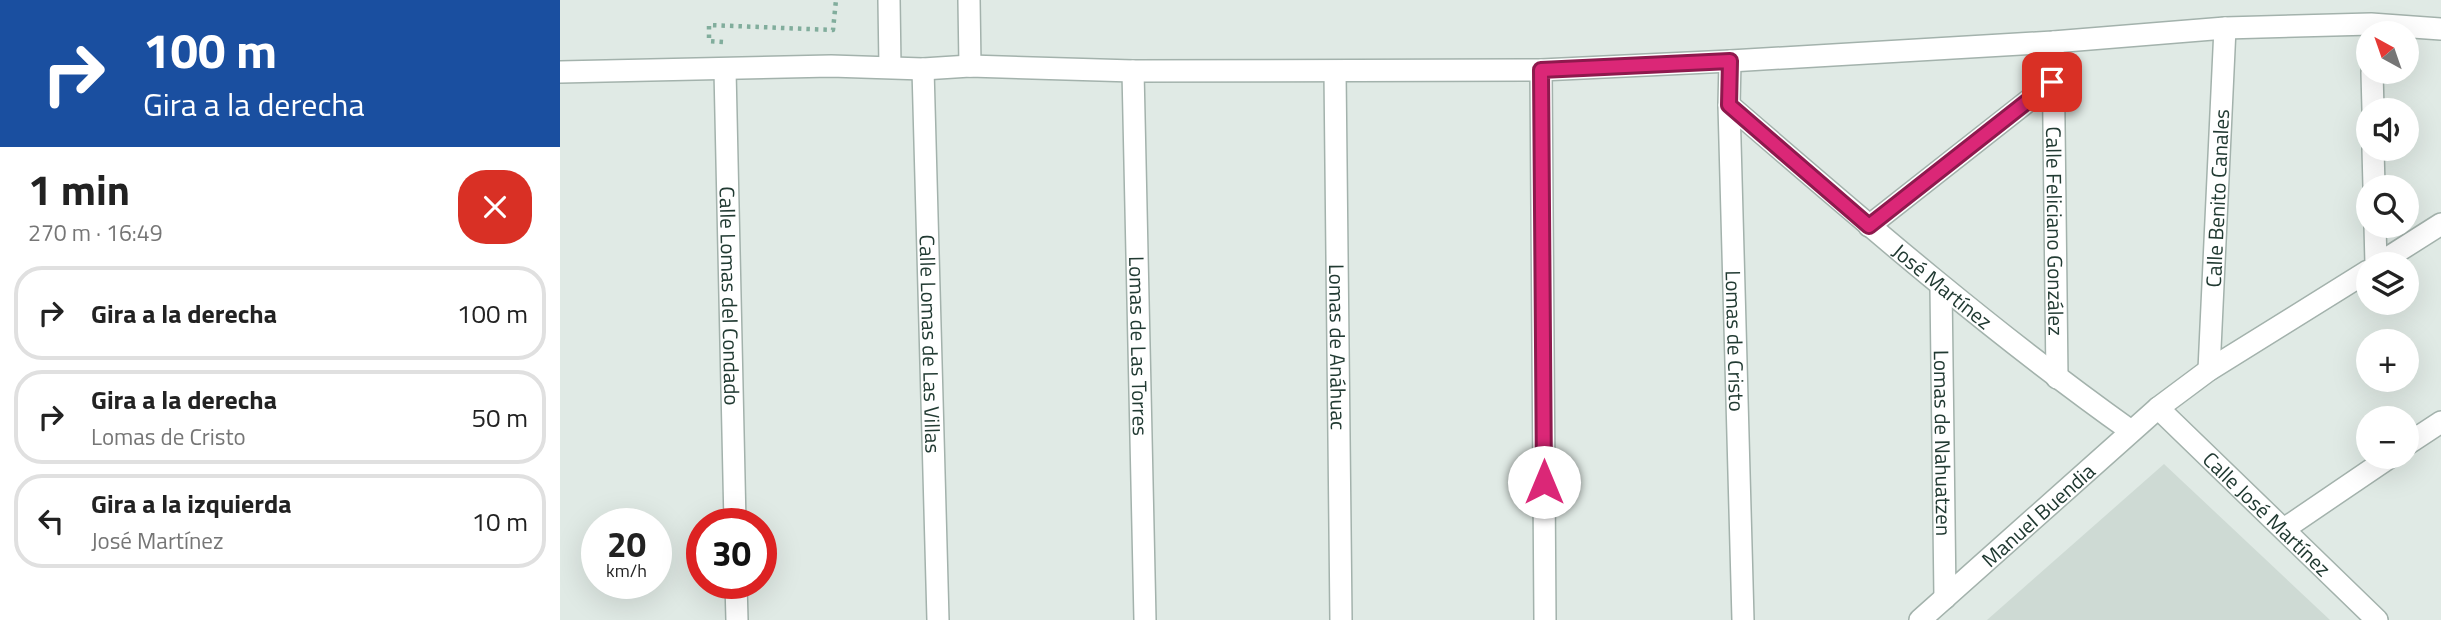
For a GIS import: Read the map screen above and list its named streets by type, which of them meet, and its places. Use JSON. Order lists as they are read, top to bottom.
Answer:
{
  "streets": {
    "street": [
      "Calle Benito Canales",
      "Calle Feliciano González",
      "José Martínez",
      "Calle Lomas del Condado",
      "Lomas de Cristo",
      "Calle Lomas de Las Villas",
      "Lomas de Las Torres",
      "Lomas de Anáhuac",
      "Lomas de Nahuatzen",
      "Calle José Martínez",
      "Manuel Buendia"
    ]
  },
  "crossings": [
    ["Calle Benito Canales", "Manuel Buendia"],
    ["Calle Feliciano González", "José Martínez"],
    ["José Martínez", "Lomas de Cristo"],
    ["José Martínez", "Lomas de Nahuatzen"],
    ["José Martínez", "Manuel Buendia"],
    ["Lomas de Nahuatzen", "Manuel Buendia"],
    ["Calle José Martínez", "Manuel Buendia"]
  ],
  "north": "top left",
  "page": {
    "turn": ["100 m", "Gira a la derecha"],
    "map_buttons": ["+", "−"],
    "heading": ["1 min", "270 m · 16:49"],
    "list": [
      {
        "name": "Gira a la derecha",
        "value": "100 m"
      },
      {
        "name": "Gira a la derecha",
        "note": "Lomas de Cristo",
        "value": "50 m"
      },
      {
        "name": "Gira a la izquierda",
        "note": "José Martínez",
        "value": "10 m"
      }
    ],
    "speed": "20 km/h",
    "limit": "30"
  }
}
